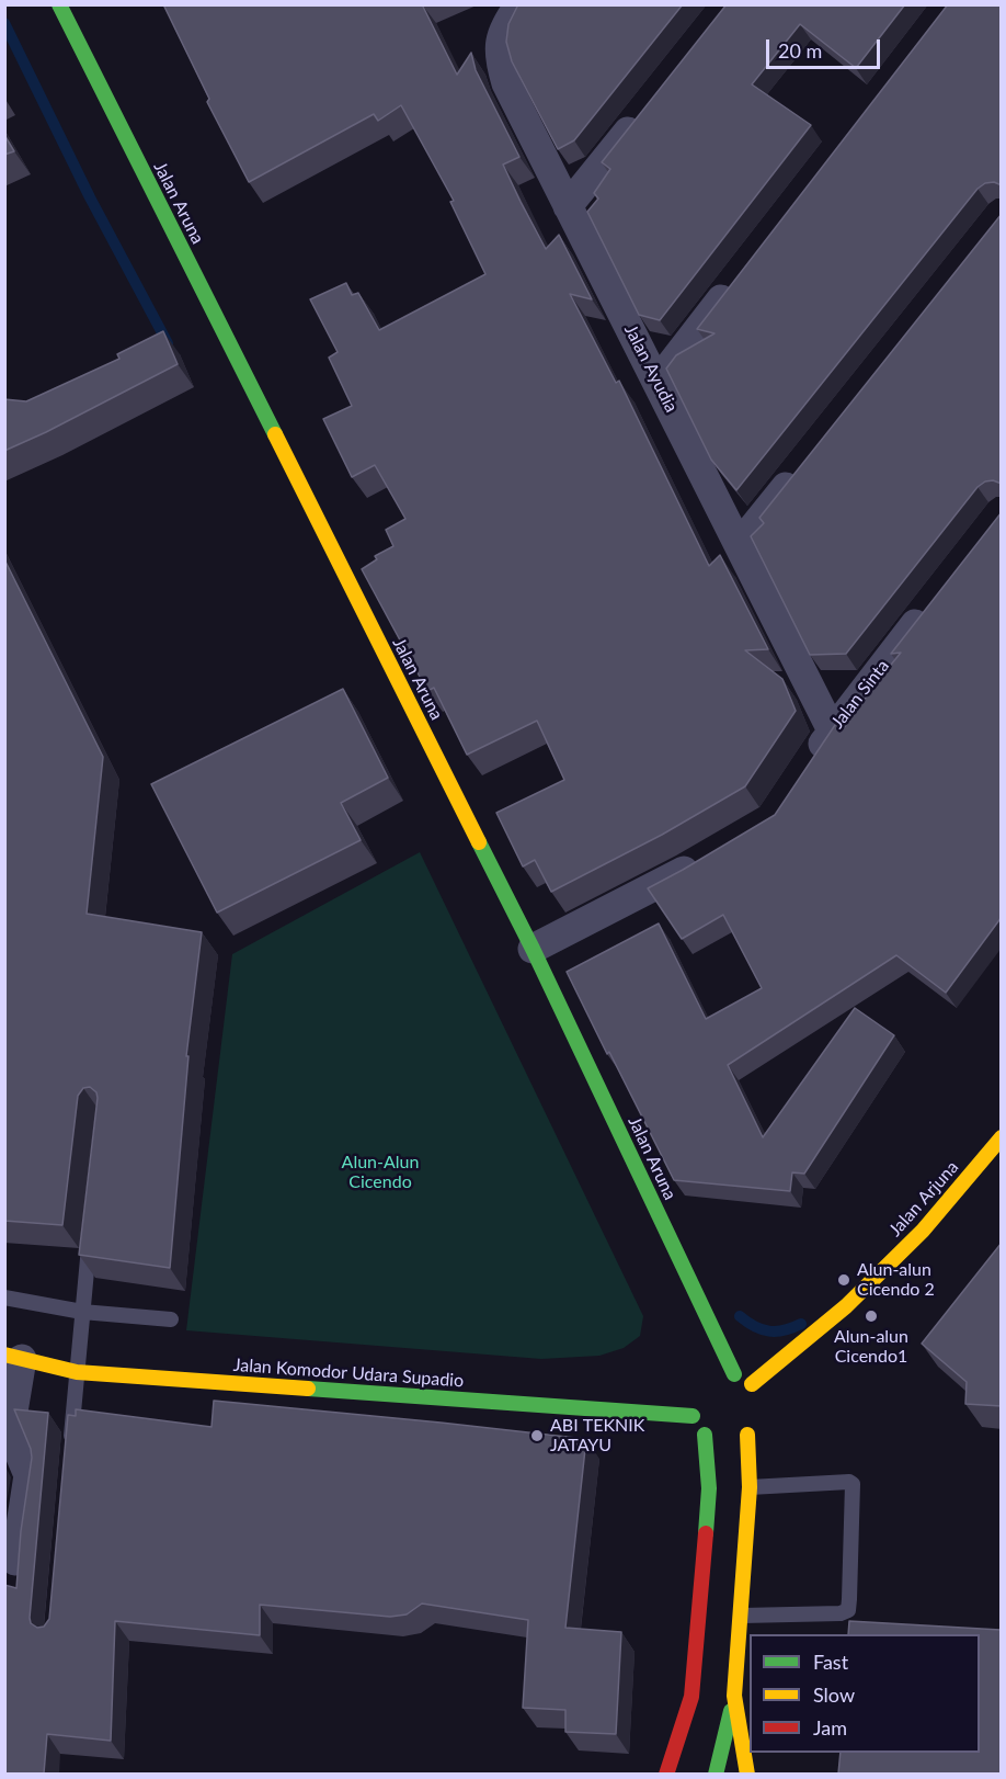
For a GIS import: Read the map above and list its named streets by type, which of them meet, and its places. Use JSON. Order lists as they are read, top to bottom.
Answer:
{
  "streets": {
    "street": [
      "Jalan Aruna",
      "Jalan Ayudia",
      "Jalan Sinta",
      "Jalan Arjuna",
      "Jalan Komodor Udara Supadio"
    ]
  },
  "crossings": [
    ["Jalan Aruna", "Jalan Arjuna"],
    ["Jalan Ayudia", "Jalan Sinta"]
  ],
  "parks": ["Alun-Alun Cicendo"],
  "places": ["Alun-alun Cicendo 2", "Alun-alun Cicendo1", "ABI TEKNIK JATAYU"],
  "legend": ["Fast", "Slow", "Jam"],
  "scale_bar": "20 m"
}
